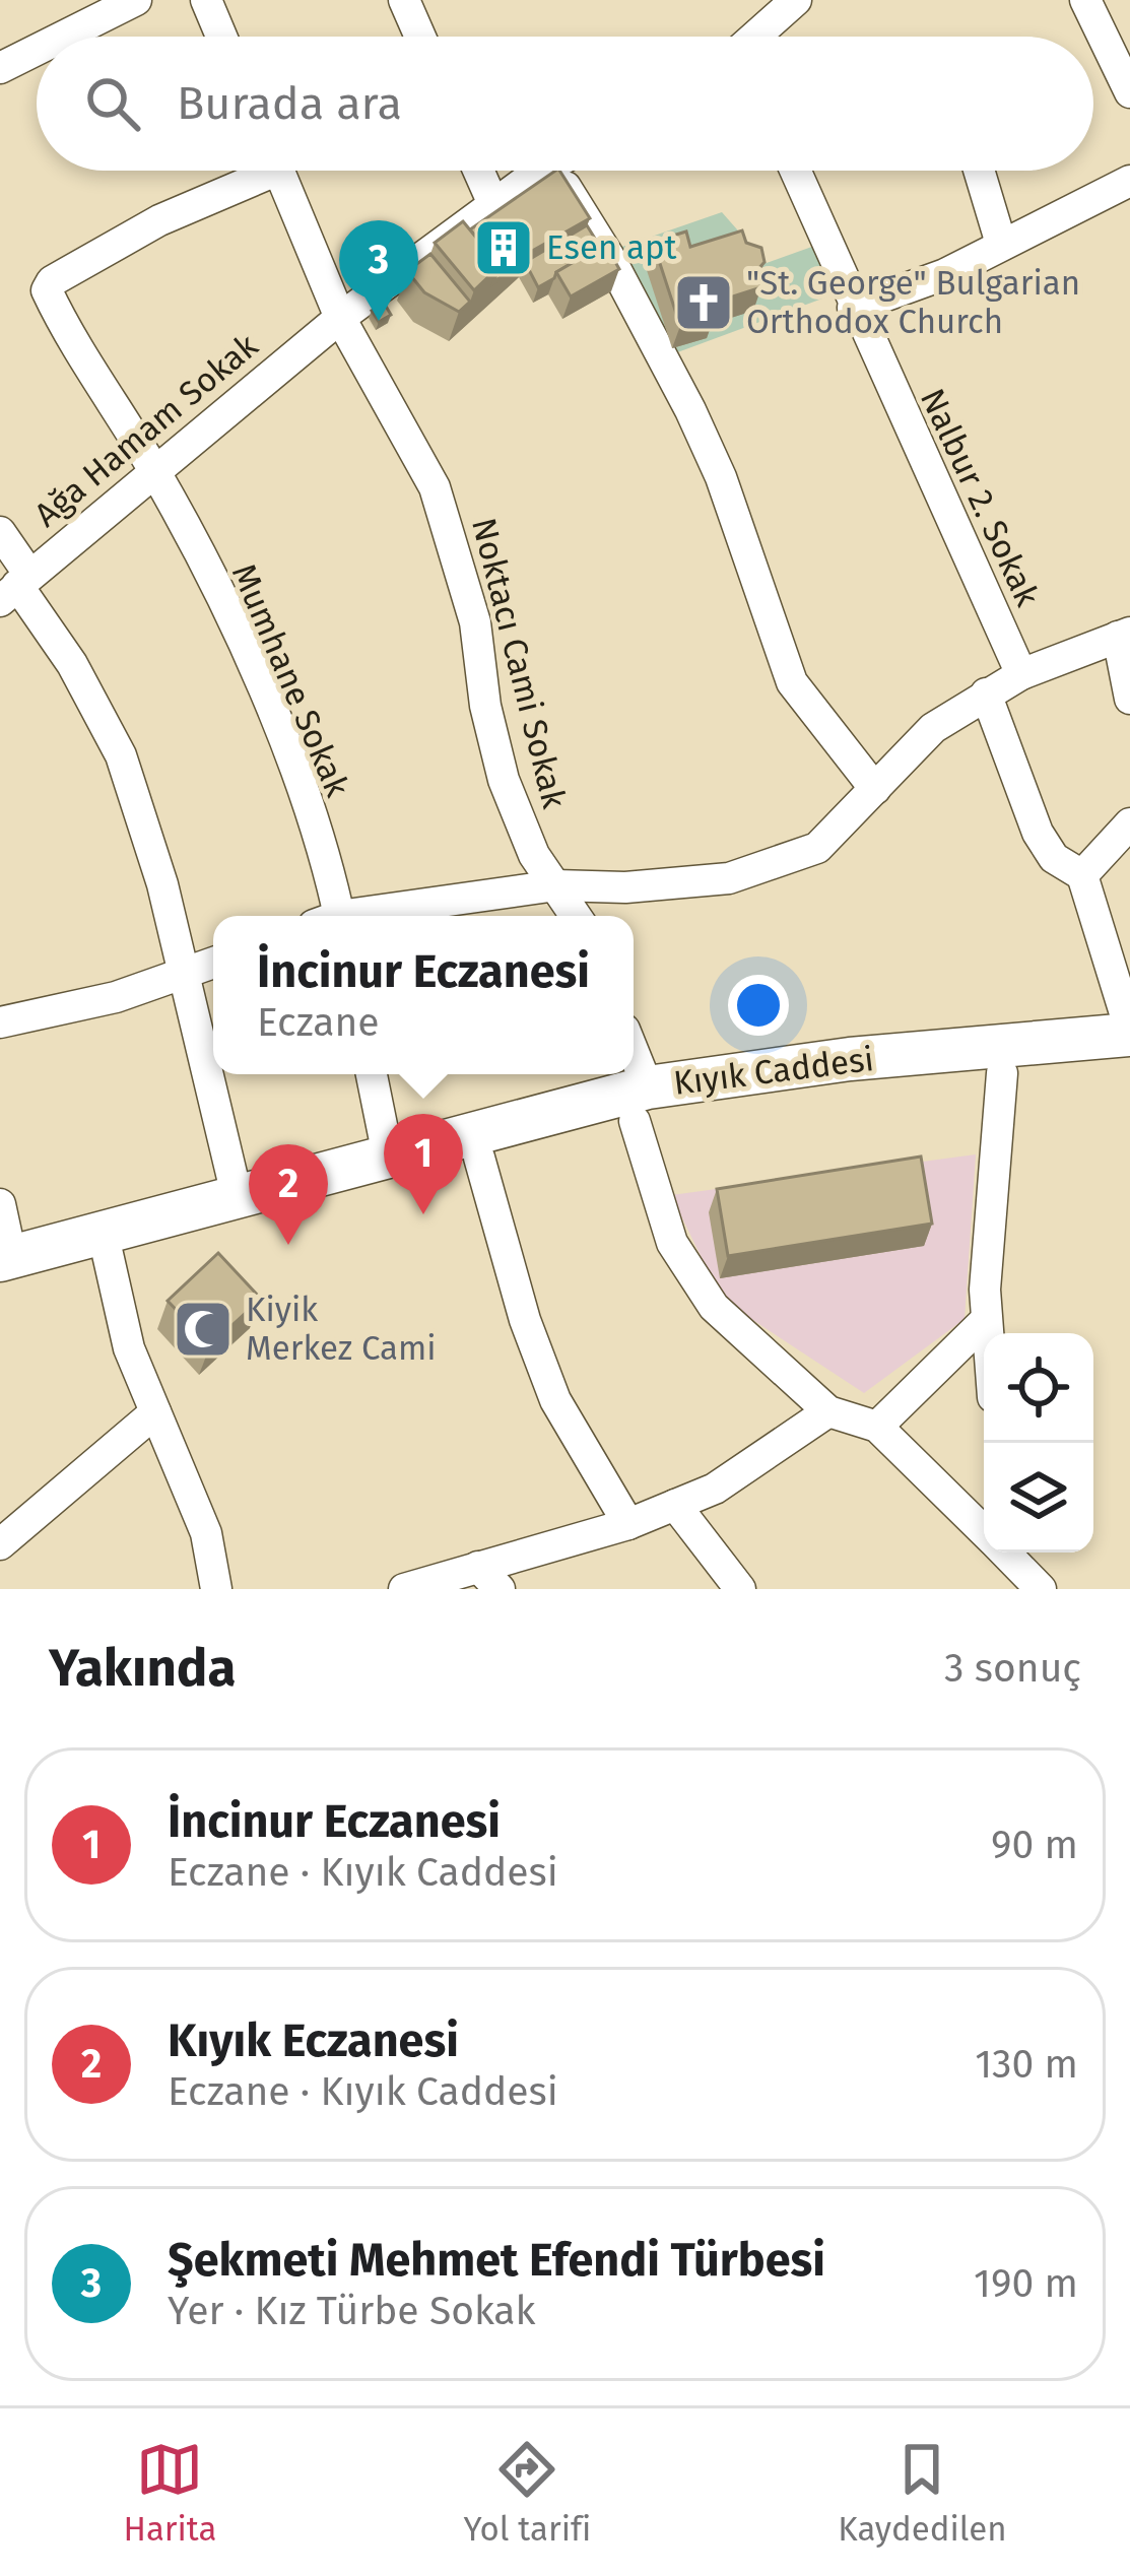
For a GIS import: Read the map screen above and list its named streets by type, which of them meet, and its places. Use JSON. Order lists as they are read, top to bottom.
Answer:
{
  "streets": {
    "main road": ["Kıyık Caddesi"],
    "street": [
      "Ağa Hamam Sokak",
      "Nalbur 2. Sokak",
      "Noktacı Cami Sokak",
      "Mumhane Sokak"
    ]
  },
  "crossings": [
    ["Ağa Hamam Sokak", "Noktacı Cami Sokak"],
    ["Ağa Hamam Sokak", "Mumhane Sokak"]
  ],
  "places": {
    "building": ["Esen apt"],
    "church": ["\"St. George\" Bulgarian Orthodox Church"],
    "mosque": ["Kiyik Merkez Cami"]
  },
  "page": {
    "search": "Burada ara",
    "pins": ["3", "1", "2"],
    "popup": ["İncinur Eczanesi", "Eczane"],
    "heading": ["Yakında", "3 sonuç"],
    "list": [
      {
        "mark": "1",
        "name": "İncinur Eczanesi",
        "note": "Eczane · Kıyık Caddesi",
        "value": "90 m"
      },
      {
        "mark": "2",
        "name": "Kıyık Eczanesi",
        "note": "Eczane · Kıyık Caddesi",
        "value": "130 m"
      },
      {
        "mark": "3",
        "name": "Şekmeti Mehmet Efendi Türbesi",
        "note": "Yer · Kız Türbe Sokak",
        "value": "190 m"
      }
    ],
    "nav": ["Harita", "Yol tarifi", "Kaydedilen"]
  }
}
